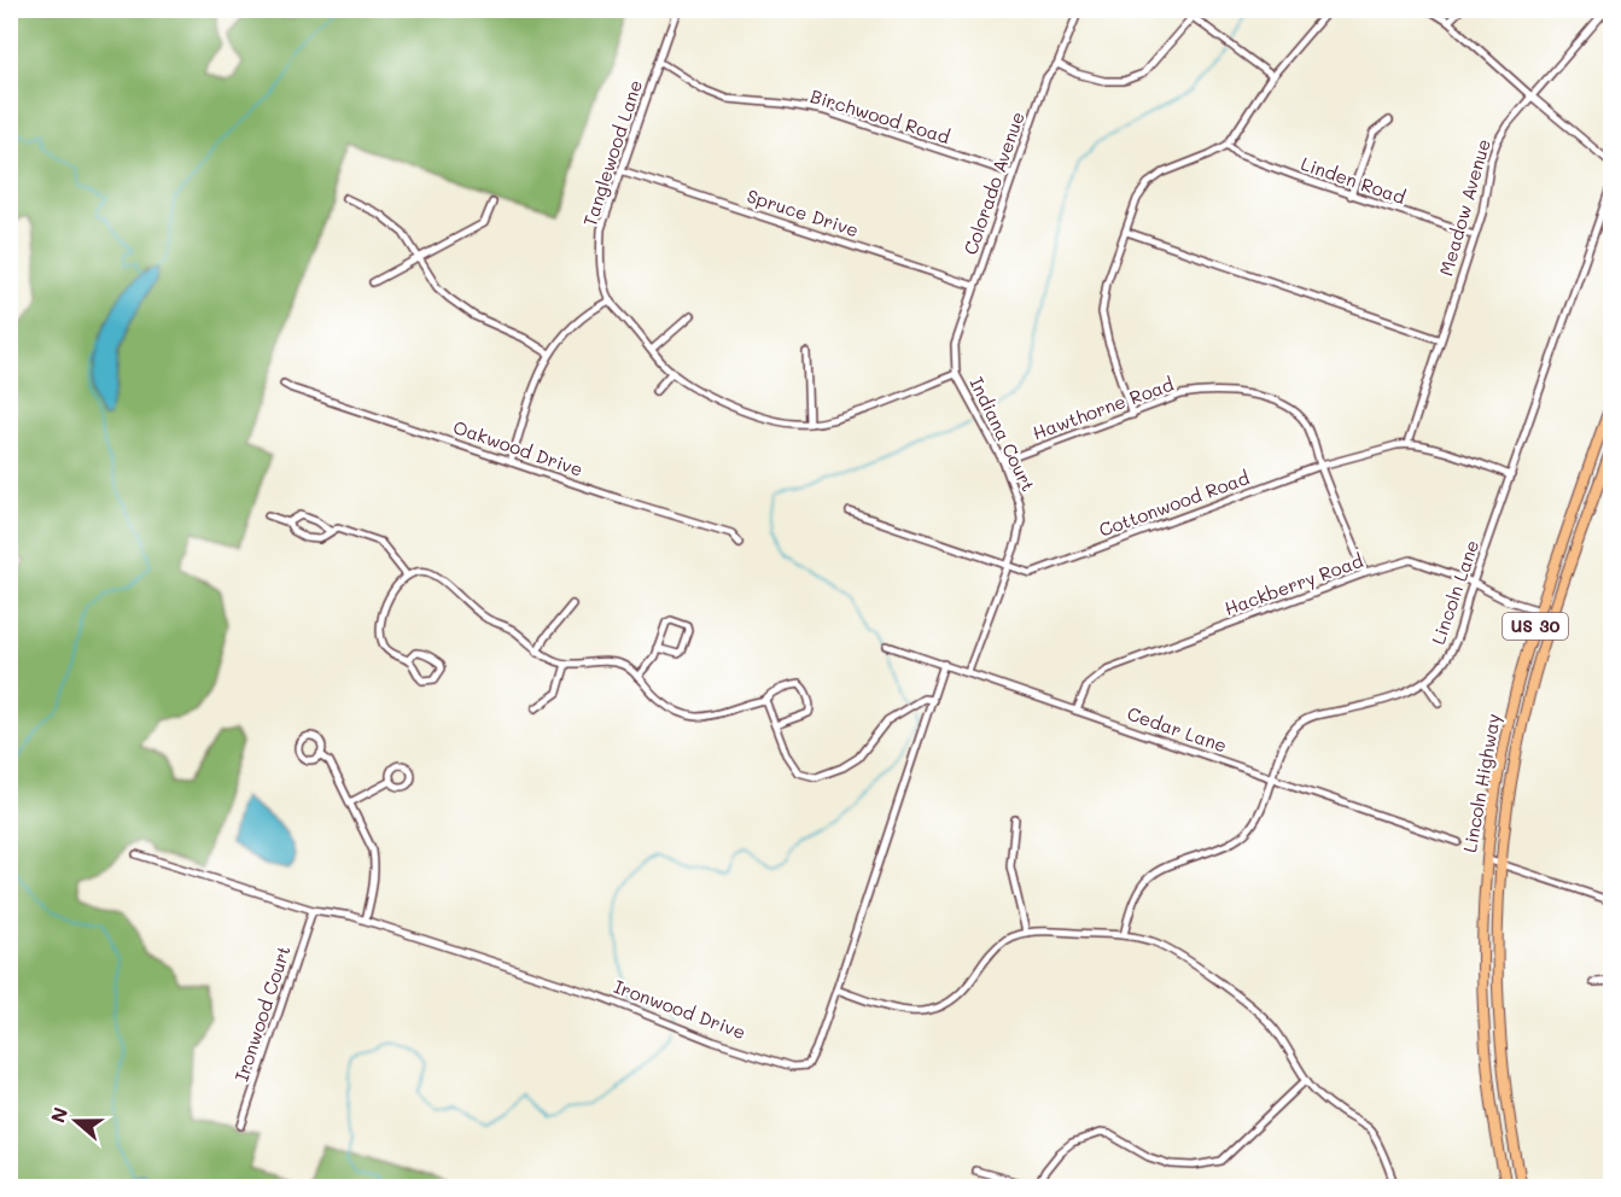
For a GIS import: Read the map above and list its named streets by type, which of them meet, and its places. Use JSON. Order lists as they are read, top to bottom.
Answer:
{
  "streets": {
    "main road": ["US 30", "Lincoln Highway"],
    "street": [
      "Birchwood Road",
      "Tanglewood Lane",
      "Linden Road",
      "Colorado Avenue",
      "Meadow Avenue",
      "Spruce Drive",
      "Hawthorne Road",
      "Indiana Court",
      "Oakwood Drive",
      "Cottonwood Road",
      "Hackberry Road",
      "Lincoln Lane",
      "Cedar Lane",
      "Ironwood Drive",
      "Ironwood Court"
    ]
  },
  "crossings": [
    ["Birchwood Road", "Tanglewood Lane"],
    ["Birchwood Road", "Colorado Avenue"],
    ["Tanglewood Lane", "Colorado Avenue"],
    ["Tanglewood Lane", "Spruce Drive"],
    ["Tanglewood Lane", "Indiana Court"],
    ["Linden Road", "Meadow Avenue"],
    ["Colorado Avenue", "Spruce Drive"],
    ["Colorado Avenue", "Indiana Court"],
    ["Meadow Avenue", "Cottonwood Road"],
    ["Hawthorne Road", "Indiana Court"],
    ["Hawthorne Road", "Cottonwood Road"],
    ["Hawthorne Road", "Hackberry Road"],
    ["Indiana Court", "Cottonwood Road"],
    ["Indiana Court", "Cedar Lane"],
    ["Cottonwood Road", "Lincoln Lane"],
    ["Hackberry Road", "Lincoln Lane"],
    ["Hackberry Road", "Cedar Lane"],
    ["Hackberry Road", "Lincoln Highway"],
    ["Lincoln Lane", "Cedar Lane"],
    ["Cedar Lane", "Ironwood Drive"],
    ["Ironwood Drive", "Ironwood Court"]
  ],
  "north": "left"
}
